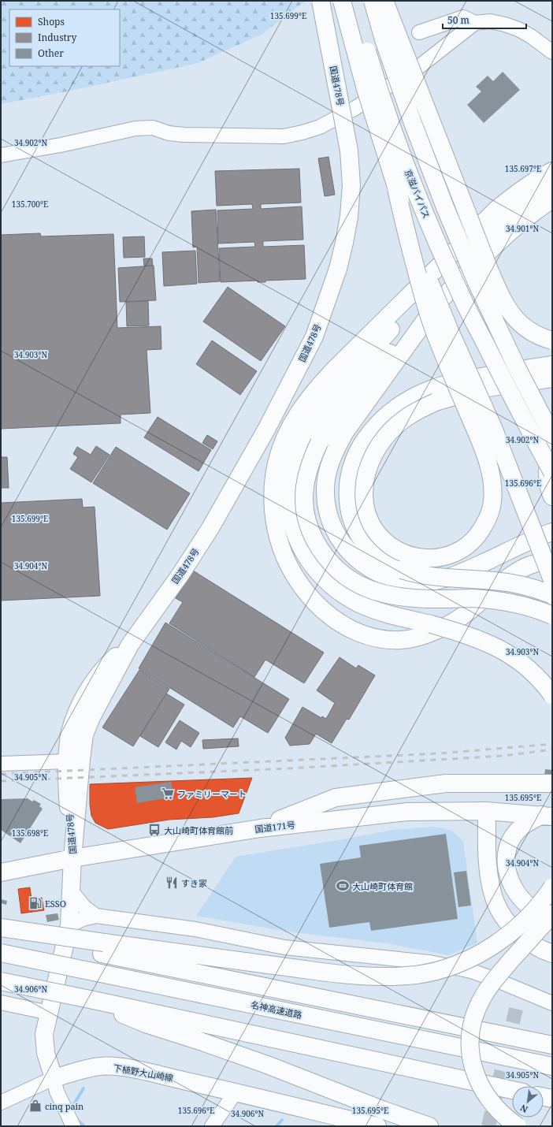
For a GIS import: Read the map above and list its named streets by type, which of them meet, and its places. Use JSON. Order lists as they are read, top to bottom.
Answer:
{
  "streets": {
    "main road": [
      "国道478号",
      "京滋バイパス",
      "国道171号",
      "名神高速道路",
      "下植野大山崎線"
    ]
  },
  "crossings": [
    ["国道478号", "国道171号"]
  ],
  "places": {
    "supermarket": ["ファミリーマート"],
    "bus stop": ["大山崎町体育館前"],
    "restaurant": ["すき家"],
    "sports": ["大山崎町体育館"],
    "fuel station": ["ESSO"],
    "shop": ["cinq pain"]
  },
  "legend": ["Shops", "Industry", "Other"],
  "scale_bar": "50 m",
  "north": "bottom left",
  "coordinates": [
    "135.699°E",
    "34.902°N",
    "135.697°E",
    "135.700°E",
    "34.901°N",
    "34.903°N",
    "135.696°E",
    "34.904°N",
    "34.905°N",
    "135.695°E",
    "135.698°E",
    "34.906°N"
  ]
}
